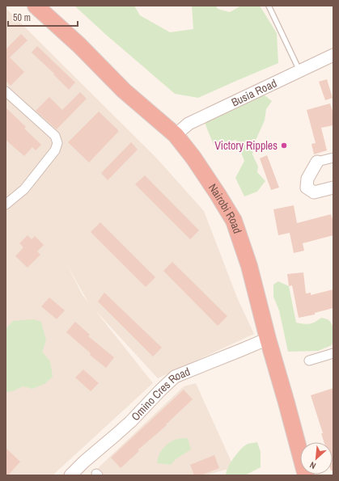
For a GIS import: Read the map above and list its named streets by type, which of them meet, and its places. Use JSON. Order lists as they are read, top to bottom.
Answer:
{
  "streets": {
    "highway": ["Nairobi Road"],
    "street": ["Busia Road", "Omino Cres Road"]
  },
  "crossings": [
    ["Busia Road", "Nairobi Road"],
    ["Nairobi Road", "Omino Cres Road"]
  ],
  "places": ["Victory Ripples"],
  "scale_bar": "50 m",
  "north": "bottom left"
}
